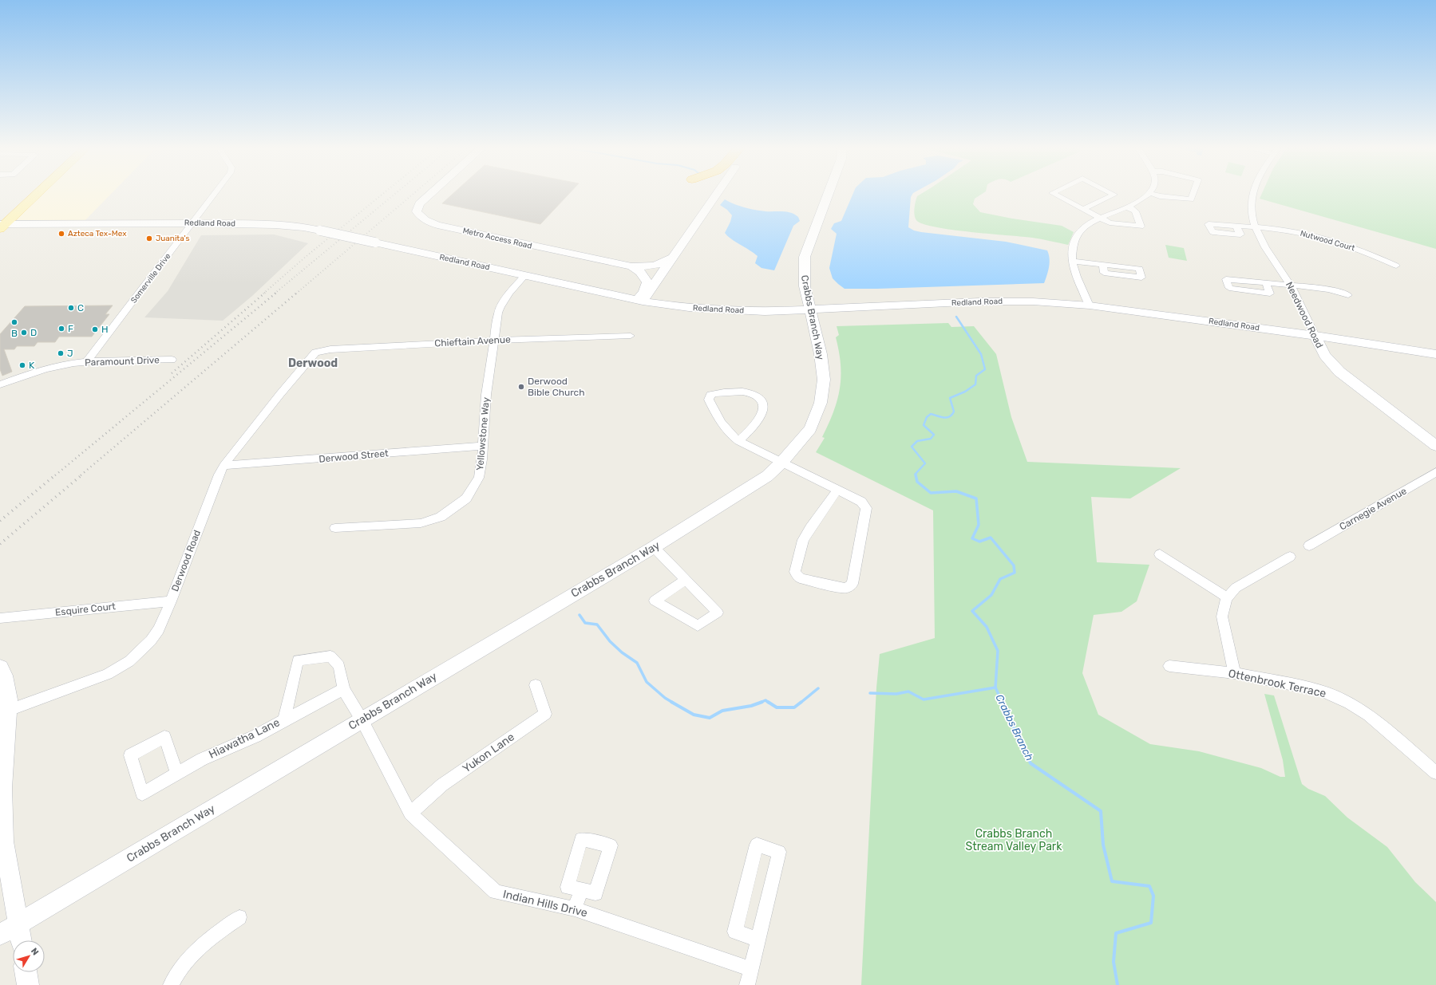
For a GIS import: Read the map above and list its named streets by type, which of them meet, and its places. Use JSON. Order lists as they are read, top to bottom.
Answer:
{
  "streets": {
    "main road": [
      "Redland Road",
      "Metro Access Road",
      "Needwood Road",
      "Crabbs Branch Way"
    ],
    "street": [
      "Nutwood Court",
      "Somerville Drive",
      "Chieftain Avenue",
      "Paramount Drive",
      "Yellowstone Way",
      "Derwood Street",
      "Carnegie Avenue",
      "Derwood Road",
      "Esquire Court",
      "Ottenbrook Terrace",
      "Hiawatha Lane",
      "Yukon Lane",
      "Indian Hills Drive"
    ]
  },
  "crossings": [
    ["Redland Road", "Metro Access Road"],
    ["Redland Road", "Somerville Drive"],
    ["Redland Road", "Needwood Road"],
    ["Redland Road", "Crabbs Branch Way"],
    ["Redland Road", "Yellowstone Way"],
    ["Nutwood Court", "Needwood Road"],
    ["Somerville Drive", "Paramount Drive"],
    ["Crabbs Branch Way", "Hiawatha Lane"],
    ["Crabbs Branch Way", "Indian Hills Drive"],
    ["Chieftain Avenue", "Yellowstone Way"],
    ["Chieftain Avenue", "Derwood Road"],
    ["Yellowstone Way", "Derwood Street"],
    ["Derwood Street", "Derwood Road"],
    ["Derwood Road", "Esquire Court"],
    ["Hiawatha Lane", "Indian Hills Drive"],
    ["Yukon Lane", "Indian Hills Drive"]
  ],
  "districts": ["Derwood"],
  "water": ["Crabbs Branch"],
  "parks": ["Crabbs Branch Stream Valley Park"],
  "places": [
    "Azteca Tex-Mex",
    "Juanita's",
    "C",
    "B",
    "F",
    "H",
    "D",
    "J",
    "K",
    "Derwood Bible Church"
  ],
  "north": "top right"
}
